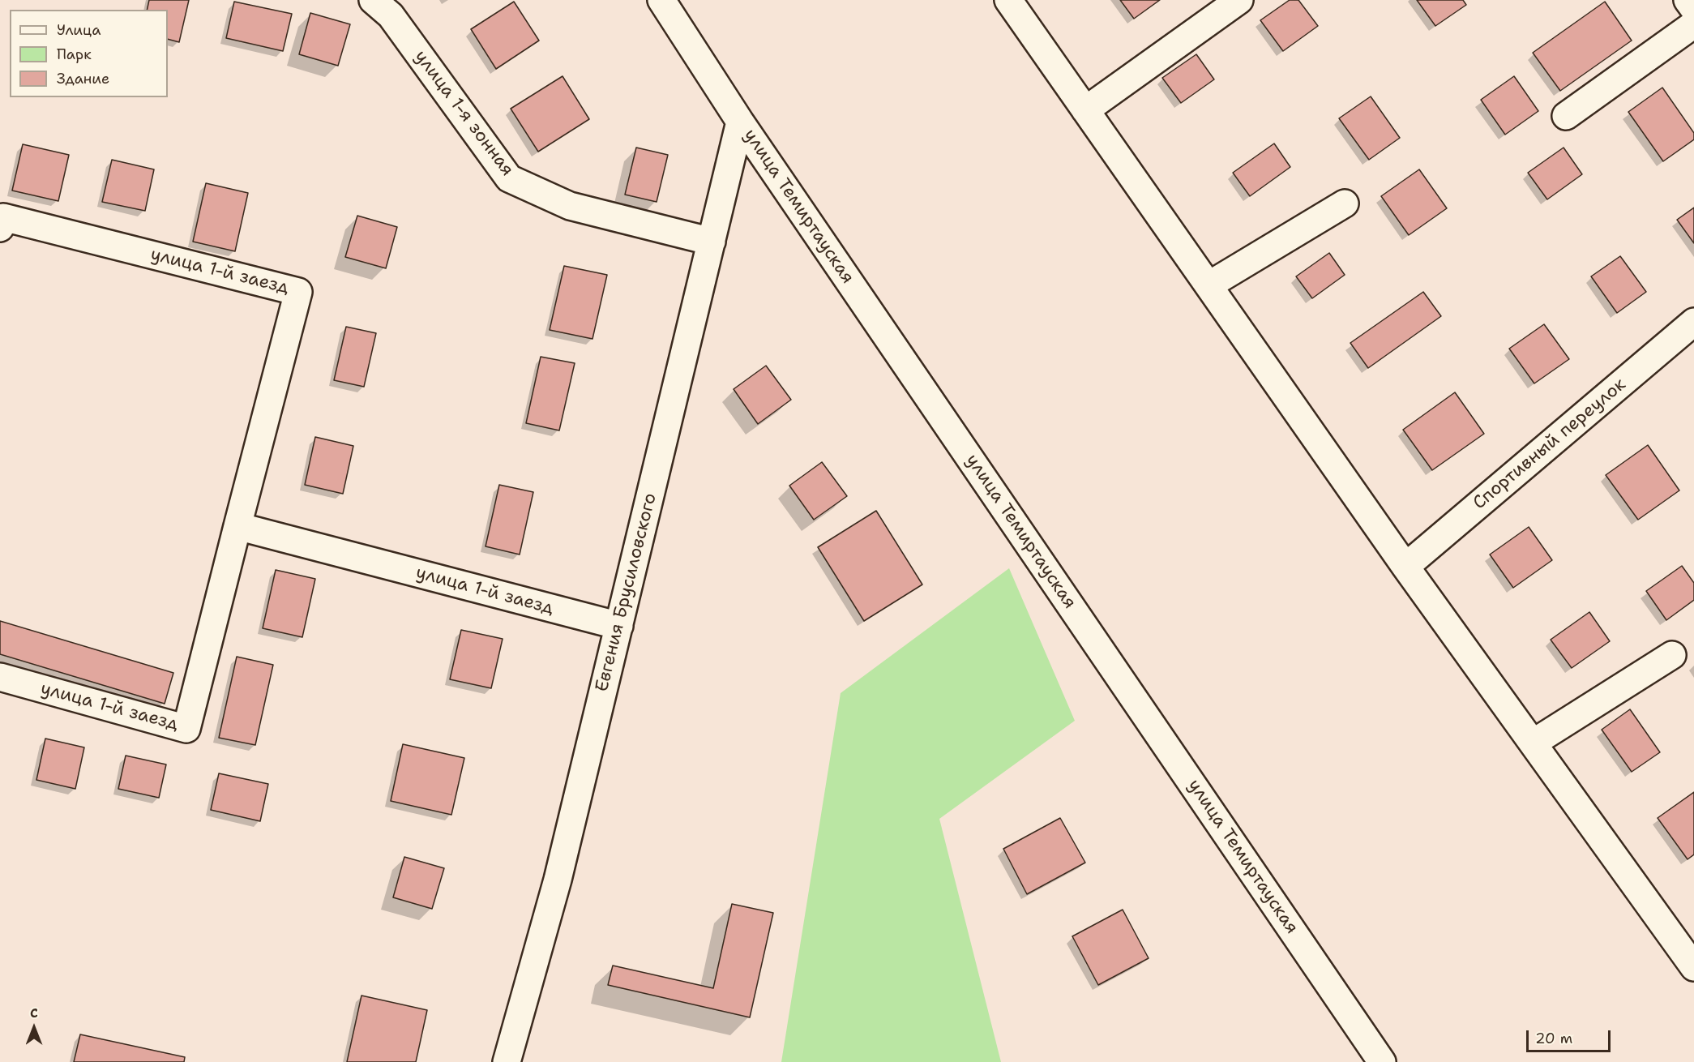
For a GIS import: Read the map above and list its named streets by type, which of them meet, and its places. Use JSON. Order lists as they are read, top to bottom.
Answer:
{
  "streets": {
    "street": [
      "улица 1-я зонная",
      "улица Темиртауская",
      "улица 1-й заезд",
      "Спортивный переулок",
      "Евгения Брусиловского"
    ]
  },
  "crossings": [
    ["улица 1-я зонная", "Евгения Брусиловского"],
    ["улица Темиртауская", "Евгения Брусиловского"],
    ["улица 1-й заезд", "Евгения Брусиловского"]
  ],
  "legend": ["Улица", "Парк", "Здание"],
  "scale_bar": "20 m",
  "north": "top"
}
